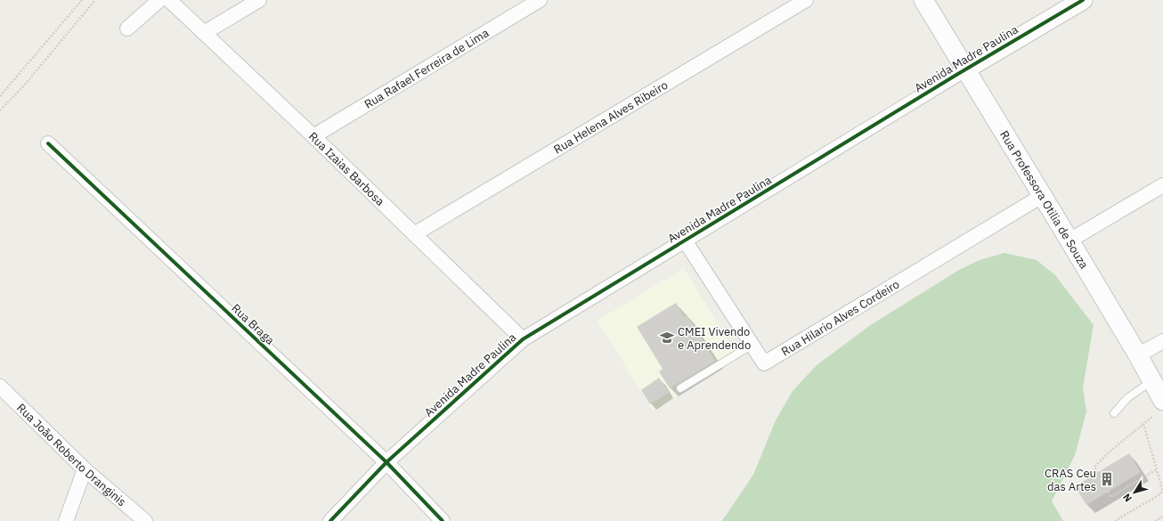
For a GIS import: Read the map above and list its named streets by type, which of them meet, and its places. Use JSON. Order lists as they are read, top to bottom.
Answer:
{
  "streets": {
    "street": [
      "Avenida Madre Paulina",
      "Rua Rafael Ferreira de Lima",
      "Rua Helena Alves Ribeiro",
      "Rua Izaias Barbosa",
      "Rua Professora Otilia de Souza",
      "Rua Hilario Alves Cordeiro",
      "Rua Braga",
      "Rua João Roberto Dranginis"
    ]
  },
  "crossings": [
    ["Avenida Madre Paulina", "Rua Izaias Barbosa"],
    ["Avenida Madre Paulina", "Rua Professora Otilia de Souza"],
    ["Avenida Madre Paulina", "Rua Hilario Alves Cordeiro"],
    ["Avenida Madre Paulina", "Rua Braga"],
    ["Rua Rafael Ferreira de Lima", "Rua Izaias Barbosa"],
    ["Rua Helena Alves Ribeiro", "Rua Izaias Barbosa"],
    ["Rua Professora Otilia de Souza", "Rua Hilario Alves Cordeiro"]
  ],
  "places": {
    "school or university": ["CMEI Vivendo e Aprendendo"],
    "building": ["CRAS Ceu das Artes"]
  },
  "north": "bottom left"
}
